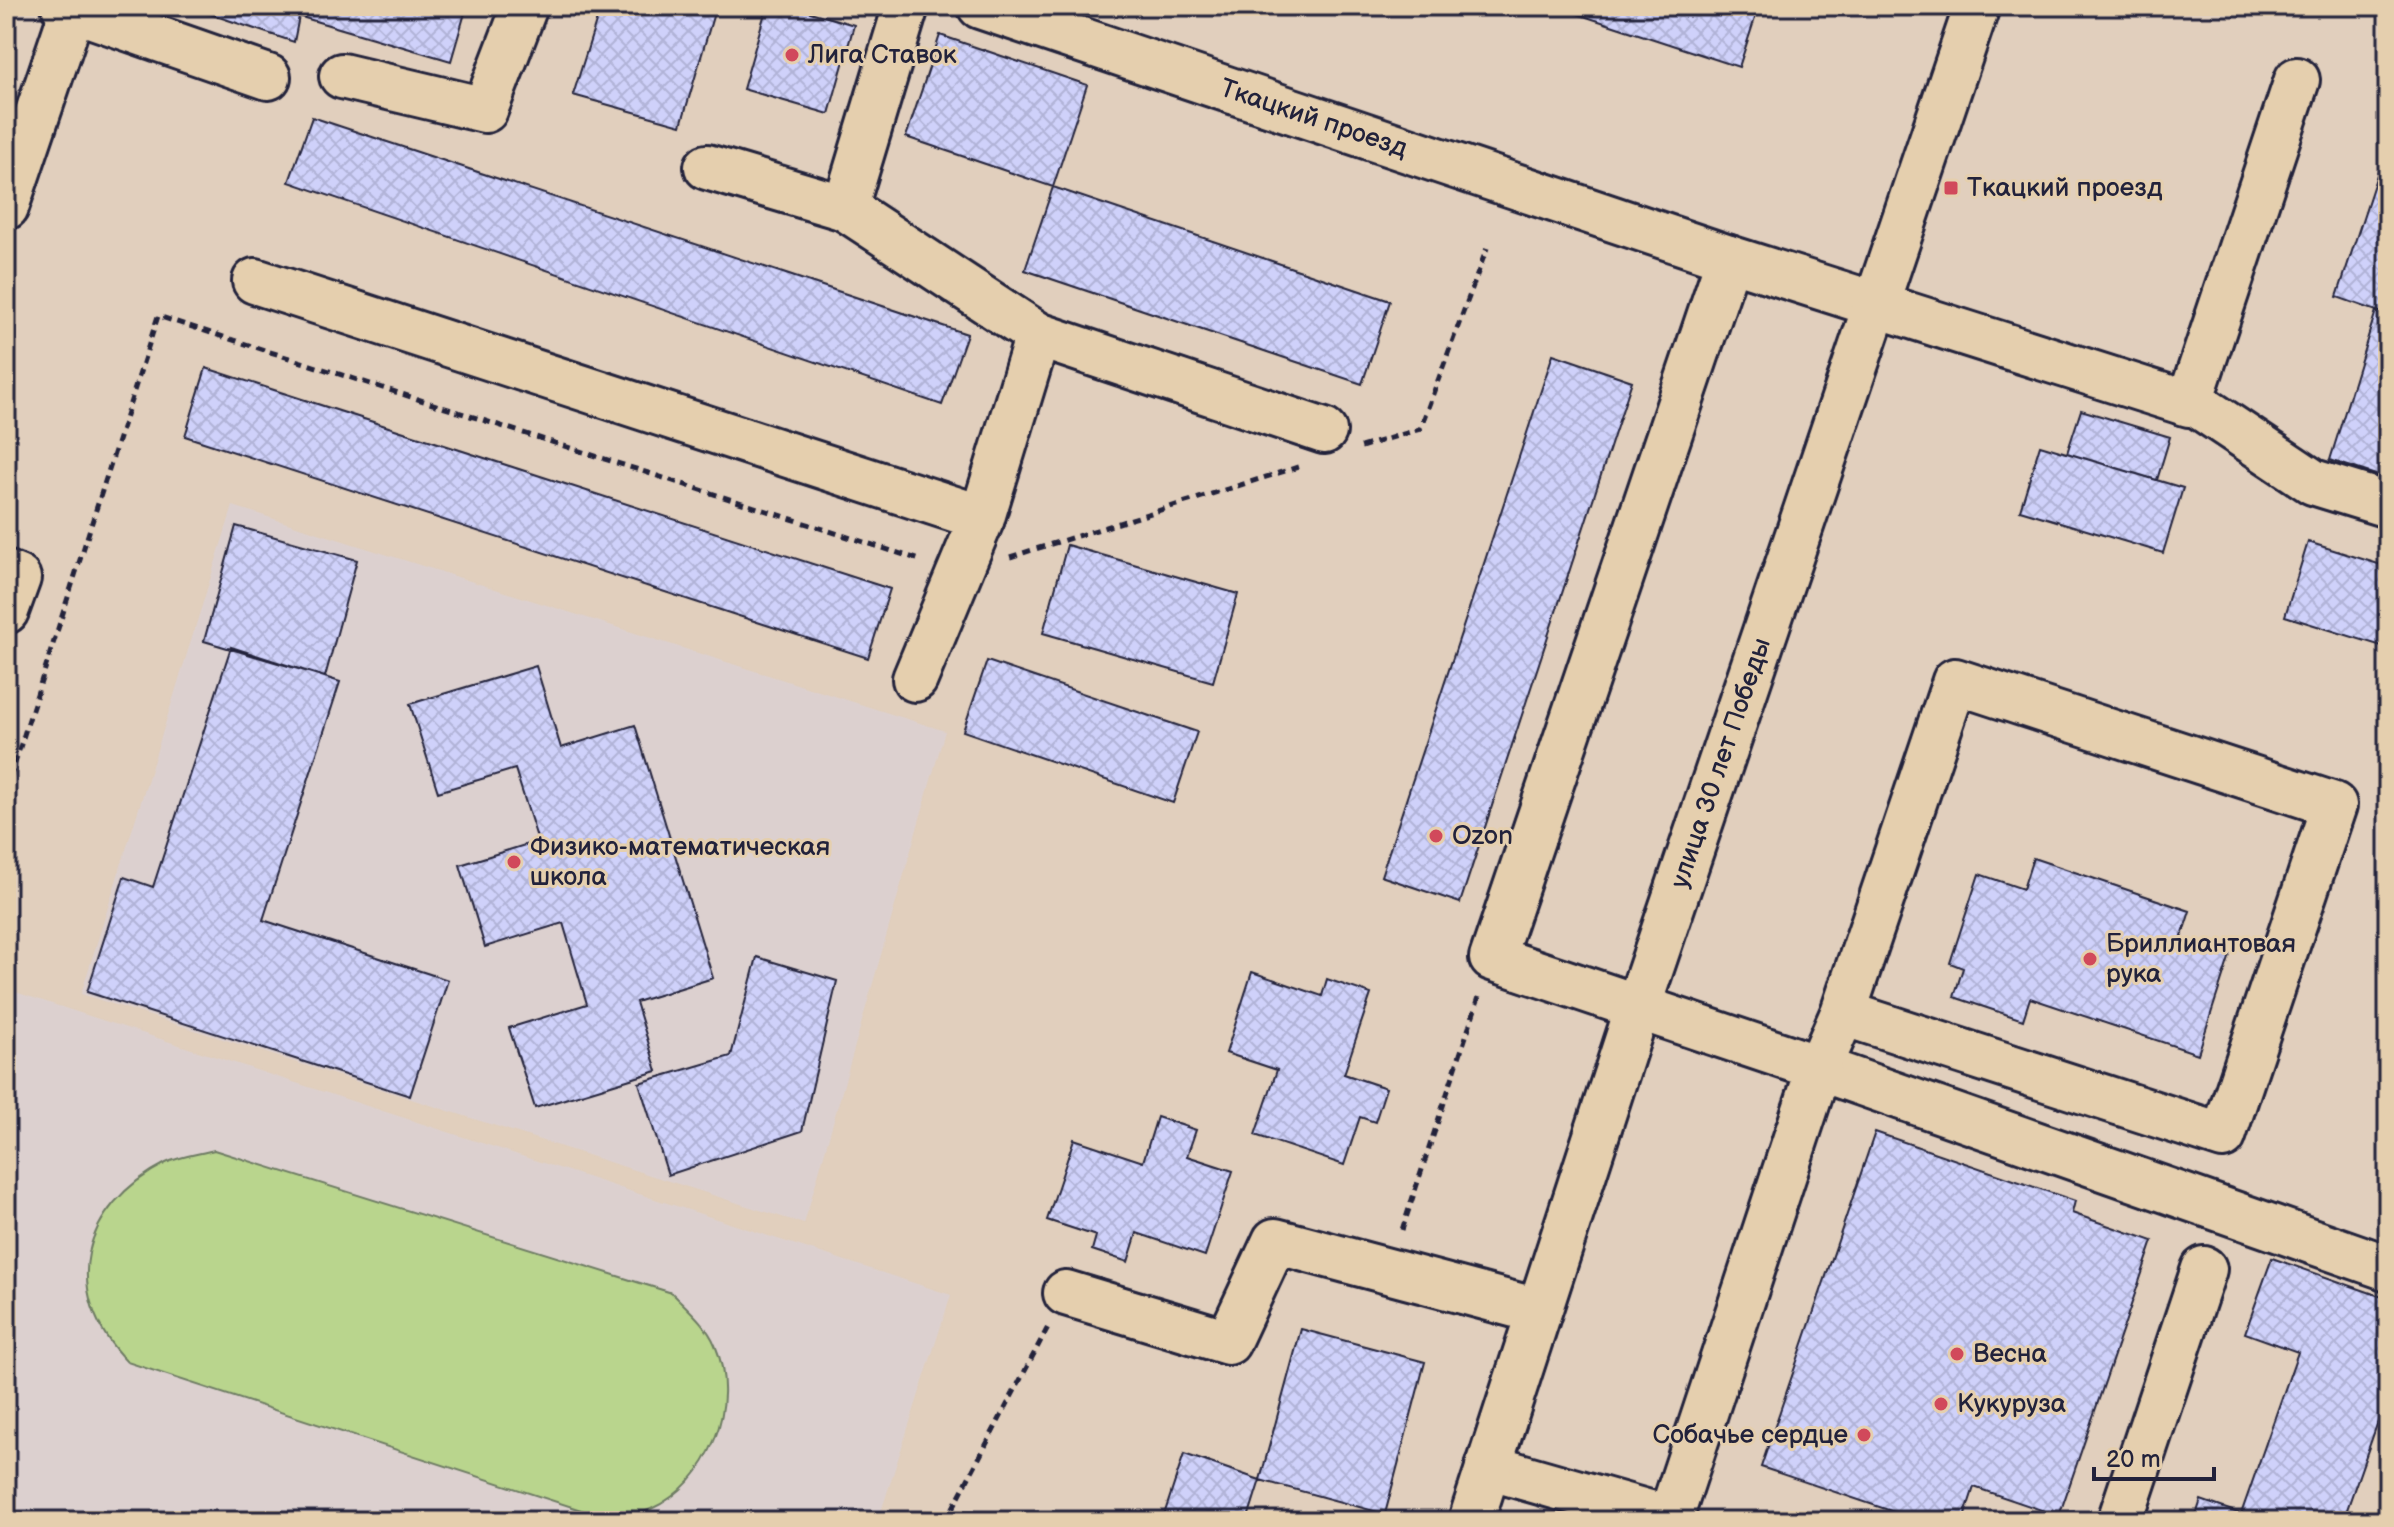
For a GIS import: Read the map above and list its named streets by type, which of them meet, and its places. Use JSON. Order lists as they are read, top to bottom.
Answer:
{
  "streets": {
    "street": ["Ткацкий проезд", "улица 30 лет Победы"]
  },
  "crossings": [
    ["Ткацкий проезд", "улица 30 лет Победы"]
  ],
  "places": {
    "other": [
      "Лига Ставок",
      "Ozon",
      "Физико-математическая школа",
      "Бриллиантовая рука",
      "Весна",
      "Кукуруза",
      "Собачье сердце"
    ],
    "transit": ["Ткацкий проезд"]
  },
  "scale_bar": "20 m"
}
